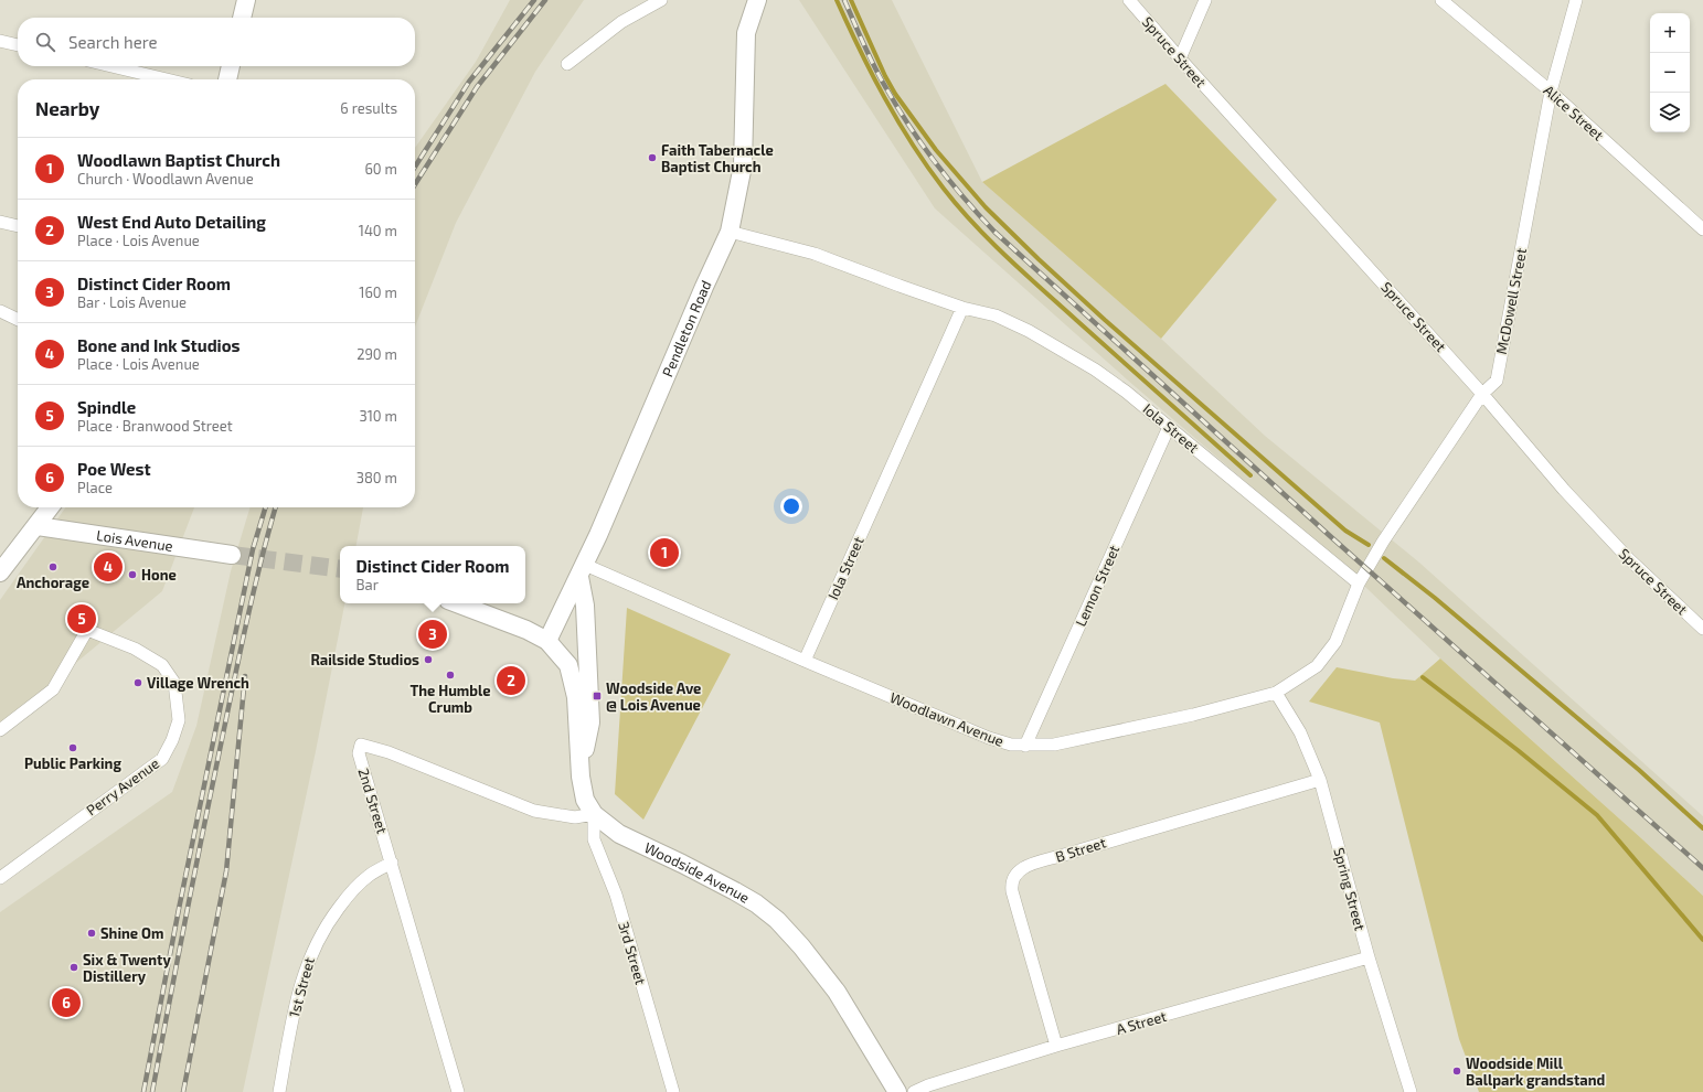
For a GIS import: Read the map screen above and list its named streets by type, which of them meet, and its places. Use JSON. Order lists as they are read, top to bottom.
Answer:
{
  "streets": {
    "street": [
      "Spruce Street",
      "Alice Street",
      "McDowell Street",
      "Pendleton Road",
      "Iola Street",
      "Lois Avenue",
      "Lemon Street",
      "Woodlawn Avenue",
      "Perry Avenue",
      "2nd Street",
      "B Street",
      "Woodside Avenue",
      "Spring Street",
      "3rd Street",
      "1st Street",
      "A Street"
    ]
  },
  "crossings": [
    ["Spruce Street", "McDowell Street"],
    ["Alice Street", "McDowell Street"],
    ["McDowell Street", "Woodlawn Avenue"],
    ["Pendleton Road", "Iola Street"],
    ["Pendleton Road", "Woodlawn Avenue"],
    ["Pendleton Road", "Woodside Avenue"],
    ["Iola Street", "Lemon Street"],
    ["Iola Street", "Woodlawn Avenue"],
    ["Lemon Street", "Woodlawn Avenue"],
    ["Woodlawn Avenue", "Spring Street"],
    ["2nd Street", "Woodside Avenue"],
    ["2nd Street", "3rd Street"],
    ["2nd Street", "1st Street"],
    ["B Street", "Spring Street"],
    ["B Street", "A Street"],
    ["Woodside Avenue", "3rd Street"],
    ["Spring Street", "A Street"]
  ],
  "places": {
    "other": [
      "Faith Tabernacle Baptist Church",
      "Anchorage",
      "Hone",
      "Railside Studios",
      "The Humble Crumb",
      "Village Wrench",
      "Public Parking",
      "Shine Om",
      "Six & Twenty Distillery",
      "Woodside Mill Ballpark grandstand"
    ],
    "transit": ["Woodside Ave @ Lois Avenue"]
  },
  "page": {
    "map_buttons": ["+", "−"],
    "search": "Search here",
    "heading": ["Nearby", "6 results"],
    "list": [
      {
        "mark": "1",
        "name": "Woodlawn Baptist Church",
        "note": "Church · Woodlawn Avenue",
        "value": "60 m"
      },
      {
        "mark": "2",
        "name": "West End Auto Detailing",
        "note": "Place · Lois Avenue",
        "value": "140 m"
      },
      {
        "mark": "3",
        "name": "Distinct Cider Room",
        "note": "Bar · Lois Avenue",
        "value": "160 m"
      },
      {
        "mark": "4",
        "name": "Bone and Ink Studios",
        "note": "Place · Lois Avenue",
        "value": "290 m"
      },
      {
        "mark": "5",
        "name": "Spindle",
        "note": "Place · Branwood Street",
        "value": "310 m"
      },
      {
        "mark": "6",
        "name": "Poe West",
        "note": "Place",
        "value": "380 m"
      }
    ],
    "pins": [
      "1",
      "4",
      "5",
      "3",
      "2",
      "6"
    ],
    "popup": ["Distinct Cider Room", "Bar"]
  }
}
